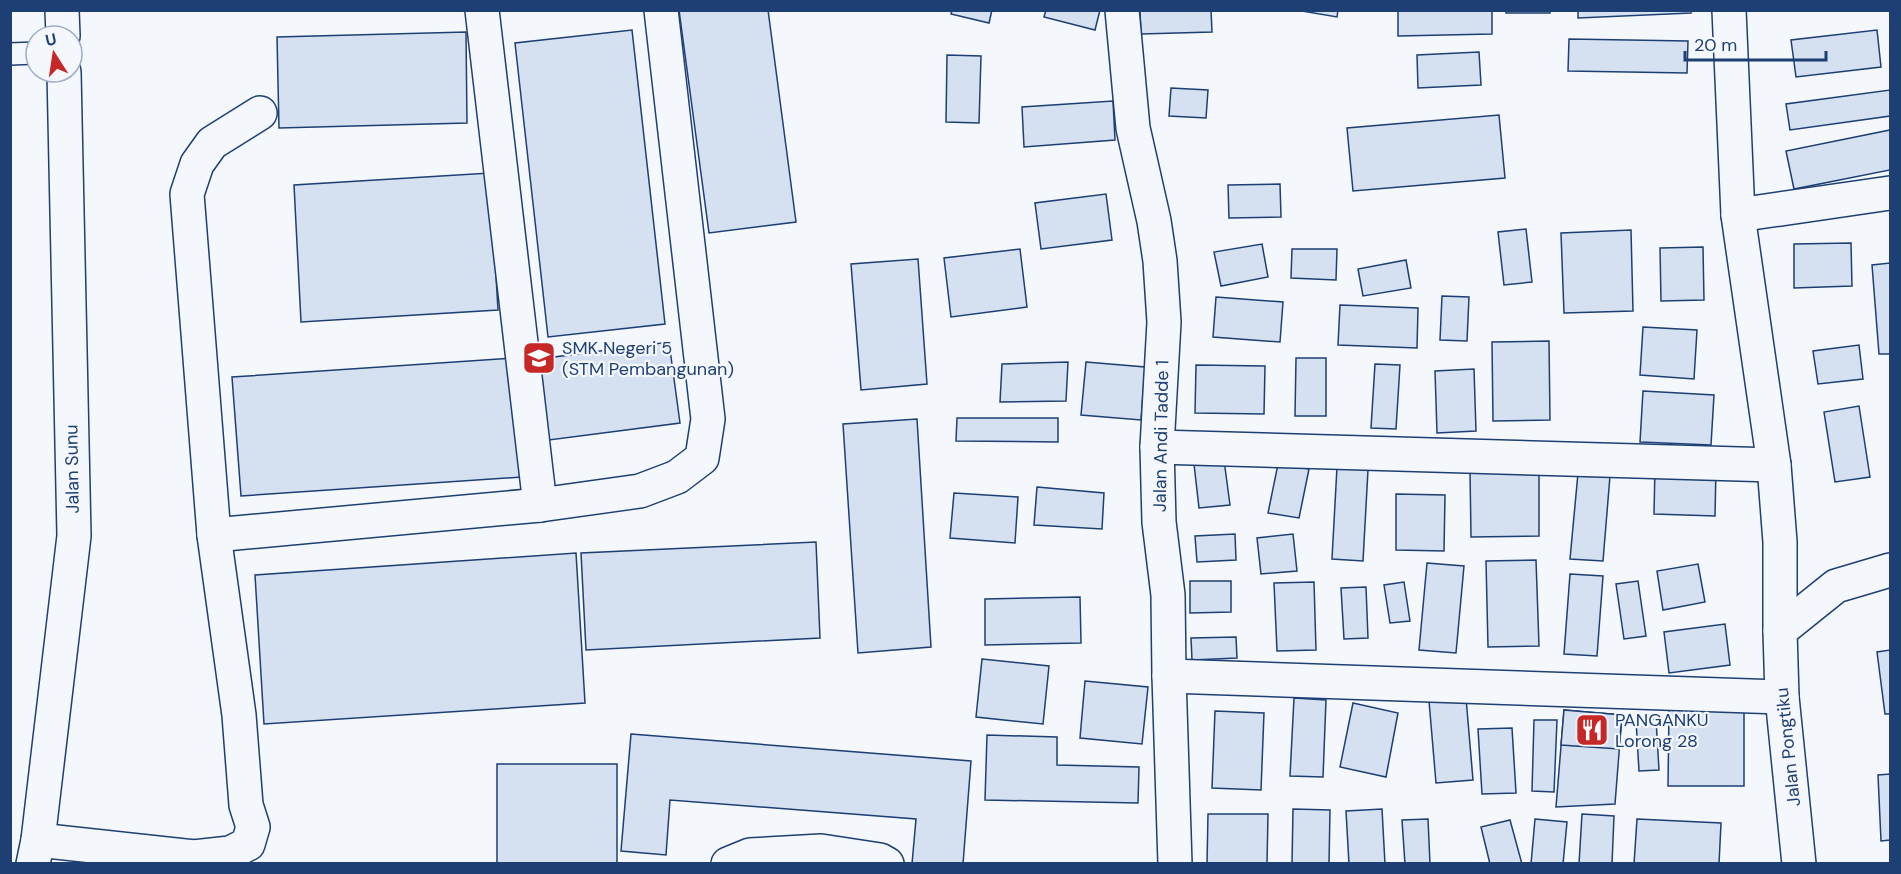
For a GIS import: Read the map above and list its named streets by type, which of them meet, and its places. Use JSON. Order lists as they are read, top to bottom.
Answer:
{
  "streets": {
    "street": ["Jalan Andi Tadde 1", "Jalan Sunu", "Jalan Pongtiku"]
  },
  "places": {
    "school or university": ["SMK Negeri 5 (STM Pembangunan)"],
    "restaurant": ["PANGANKU Lorong 28"]
  },
  "scale_bar": "20 m",
  "north": "top"
}
